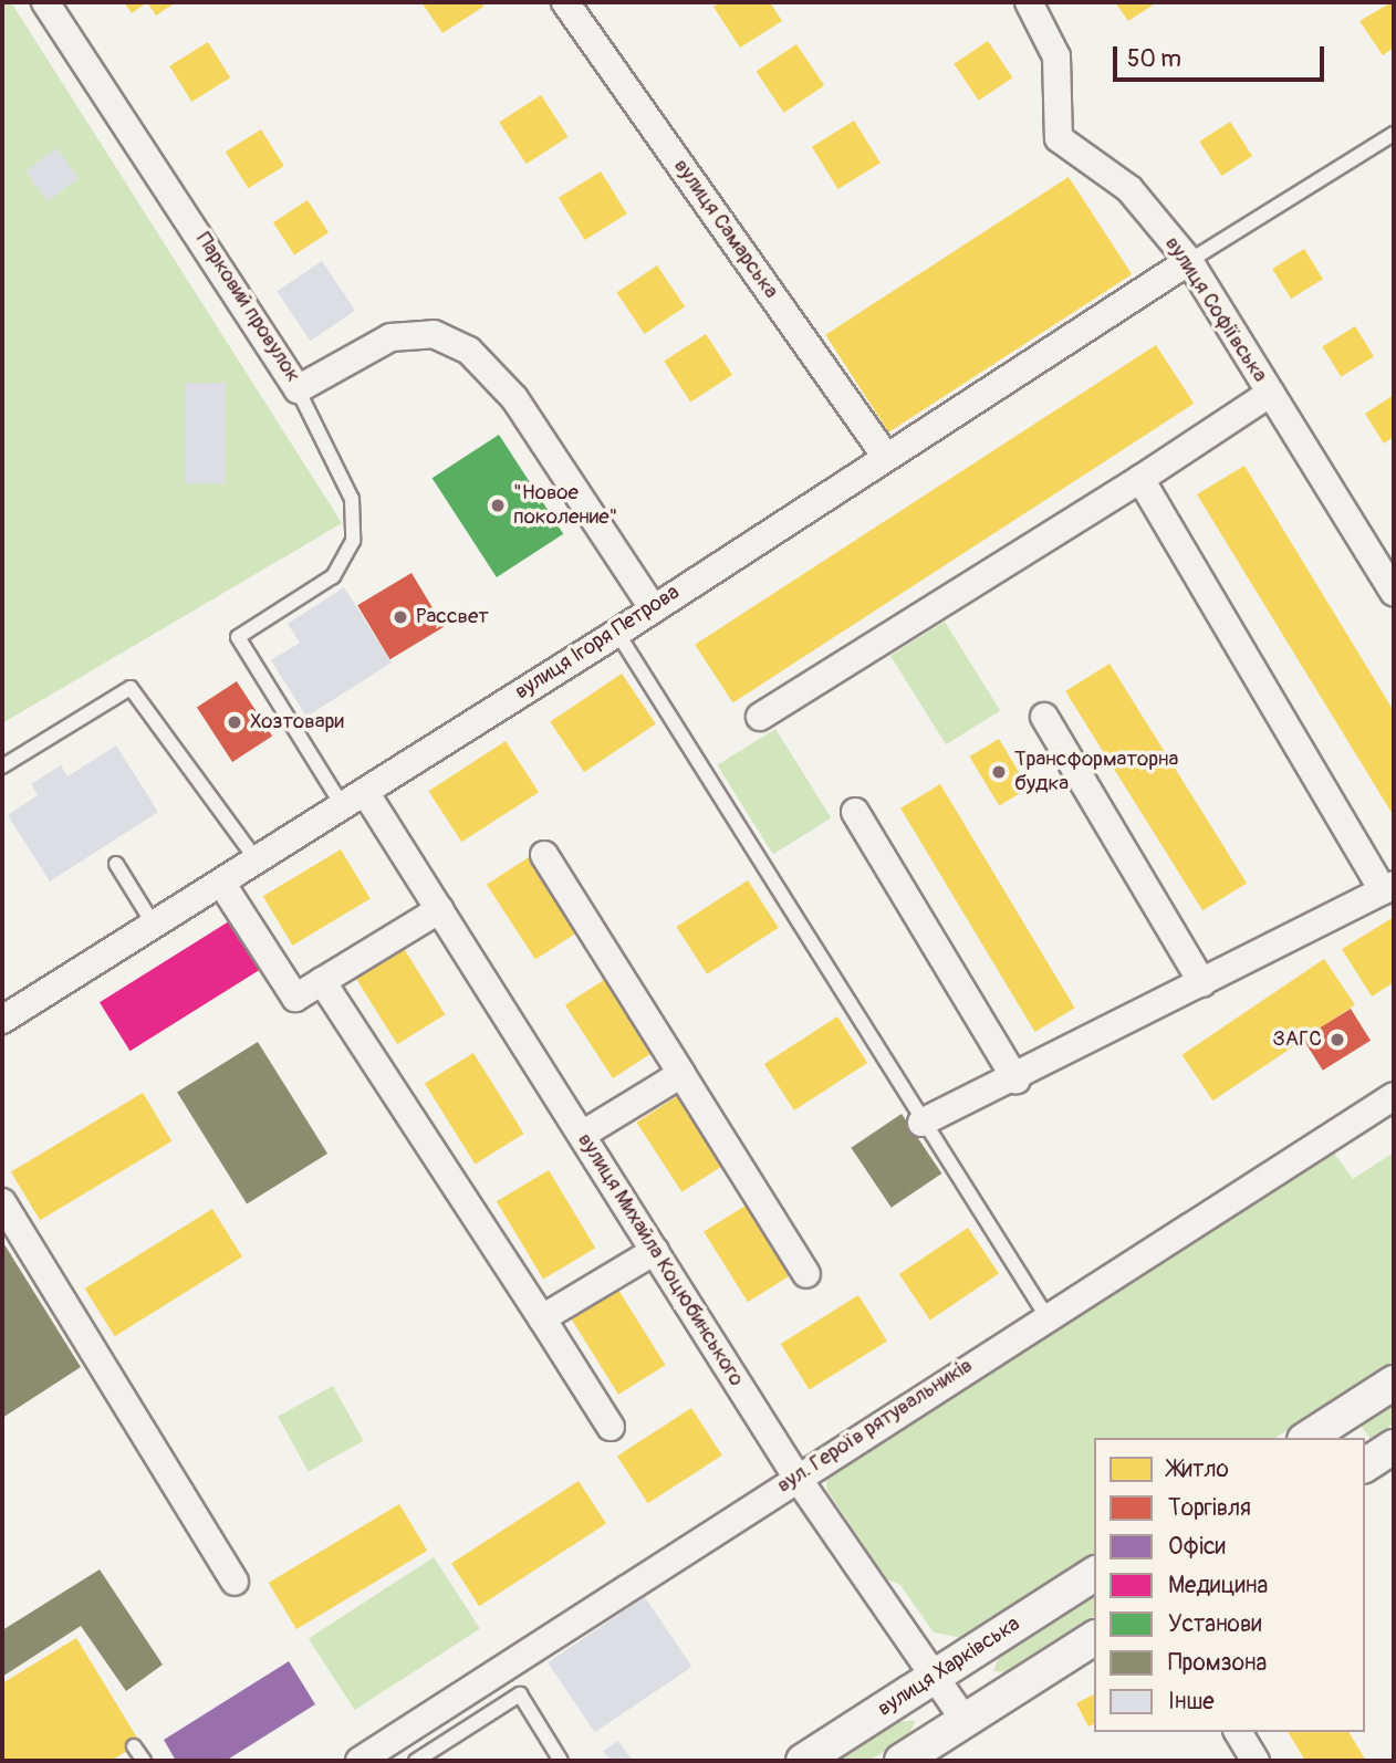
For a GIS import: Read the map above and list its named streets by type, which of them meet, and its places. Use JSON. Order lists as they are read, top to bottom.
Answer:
{
  "streets": {
    "street": [
      "вулиця Самарська",
      "Парковий провулок",
      "вулиця Софіївська",
      "вулиця Ігоря Петрова",
      "вулиця Михайла Коцюбинського",
      "вул. Героїв рятувальників",
      "вулиця Харківська"
    ]
  },
  "crossings": [
    ["вулиця Самарська", "вулиця Ігоря Петрова"],
    ["Парковий провулок", "вулиця Ігоря Петрова"],
    ["вулиця Софіївська", "вулиця Ігоря Петрова"],
    ["вулиця Ігоря Петрова", "вулиця Михайла Коцюбинського"],
    ["вулиця Михайла Коцюбинського", "вул. Героїв рятувальників"],
    ["вулиця Михайла Коцюбинського", "вулиця Харківська"]
  ],
  "places": [
    "\"Новое поколение\"",
    "Рассвет",
    "Хозтовари",
    "Трансформаторна будка",
    "ЗАГС"
  ],
  "legend": [
    "Житло",
    "Торгівля",
    "Офіси",
    "Медицина",
    "Установи",
    "Промзона",
    "Інше"
  ],
  "scale_bar": "50 m"
}
